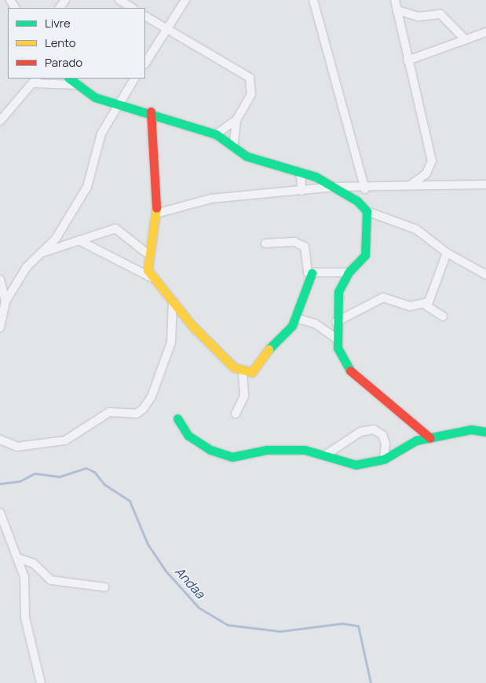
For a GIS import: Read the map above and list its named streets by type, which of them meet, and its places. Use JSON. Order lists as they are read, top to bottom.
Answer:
{
  "water": ["Andaa"],
  "legend": ["Livre", "Lento", "Parado"]
}
